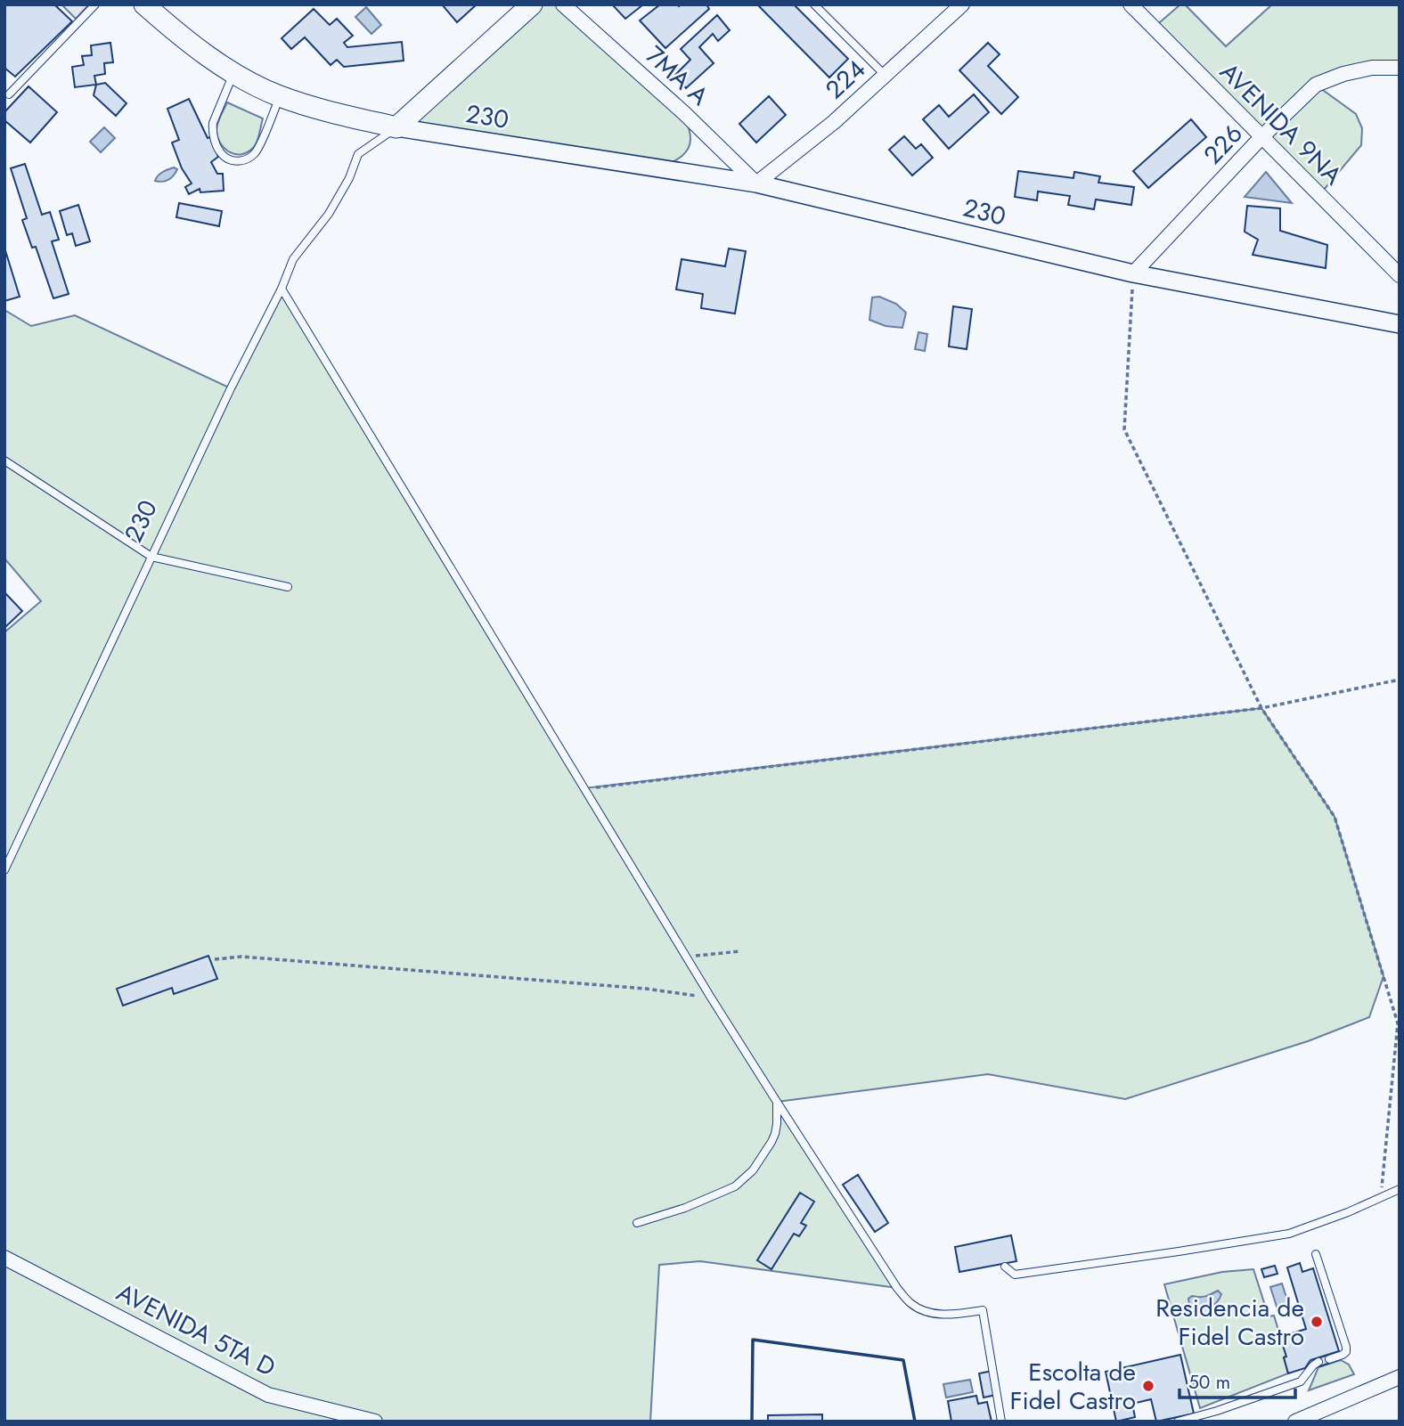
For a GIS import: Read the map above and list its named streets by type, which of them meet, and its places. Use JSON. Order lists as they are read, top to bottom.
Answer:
{
  "streets": {
    "street": [
      "7MA A",
      "224",
      "230",
      "AVENIDA 9NA",
      "226",
      "AVENIDA 5TA D"
    ]
  },
  "crossings": [
    ["7MA A", "224"],
    ["7MA A", "230"],
    ["224", "230"],
    ["230", "226"],
    ["AVENIDA 9NA", "226"]
  ],
  "places": ["Residencia de Fidel Castro", "Escolta de Fidel Castro"],
  "scale_bar": "50 m"
}
